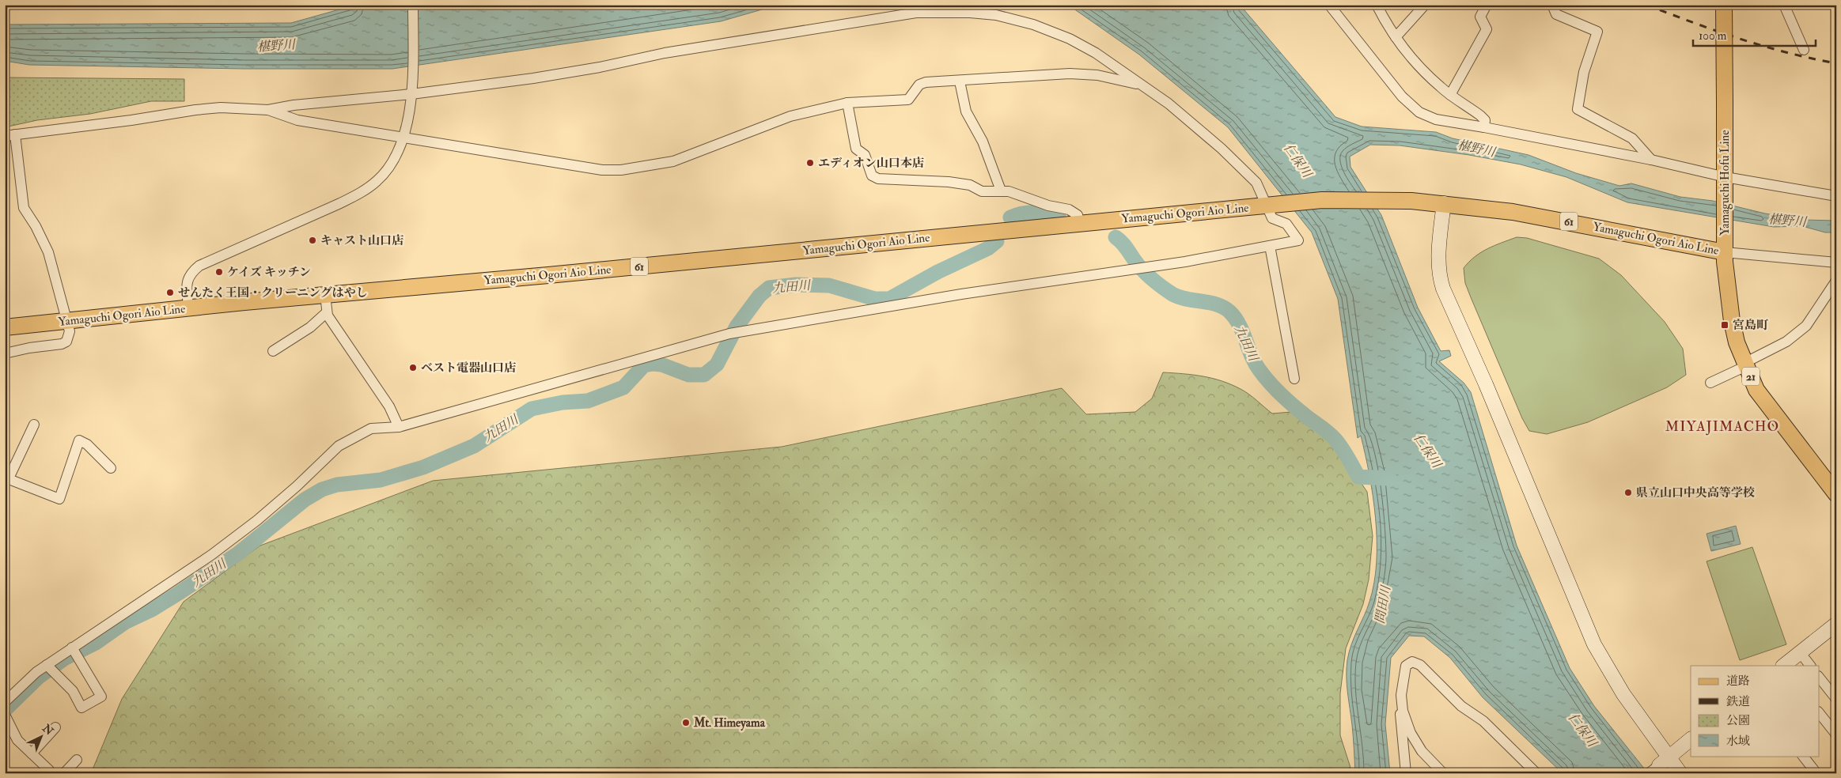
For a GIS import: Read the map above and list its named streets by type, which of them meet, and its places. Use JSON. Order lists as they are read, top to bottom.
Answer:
{
  "streets": {
    "main road": [
      "Yamaguchi Hofu Line",
      "Yamaguchi Ogori Aio Line",
      "61",
      "21"
    ]
  },
  "crossings": [
    ["Yamaguchi Hofu Line", "Yamaguchi Ogori Aio Line"]
  ],
  "districts": ["MIYAJIMACHO"],
  "water": [
    "椹野川",
    "仁保川",
    "九田川",
    "問田川"
  ],
  "places": {
    "other": [
      "エディオン山口本店",
      "キャスト山口店",
      "ケイズ キッチン",
      "せんたく王国・クリーニングはやし",
      "ベスト電器山口店",
      "県立山口中央高等学校",
      "Mt. Himeyama"
    ],
    "transit": ["宮島町"]
  },
  "legend": [
    "道路",
    "鉄道",
    "公園",
    "水域"
  ],
  "scale_bar": "100 m",
  "north": "top right"
}
